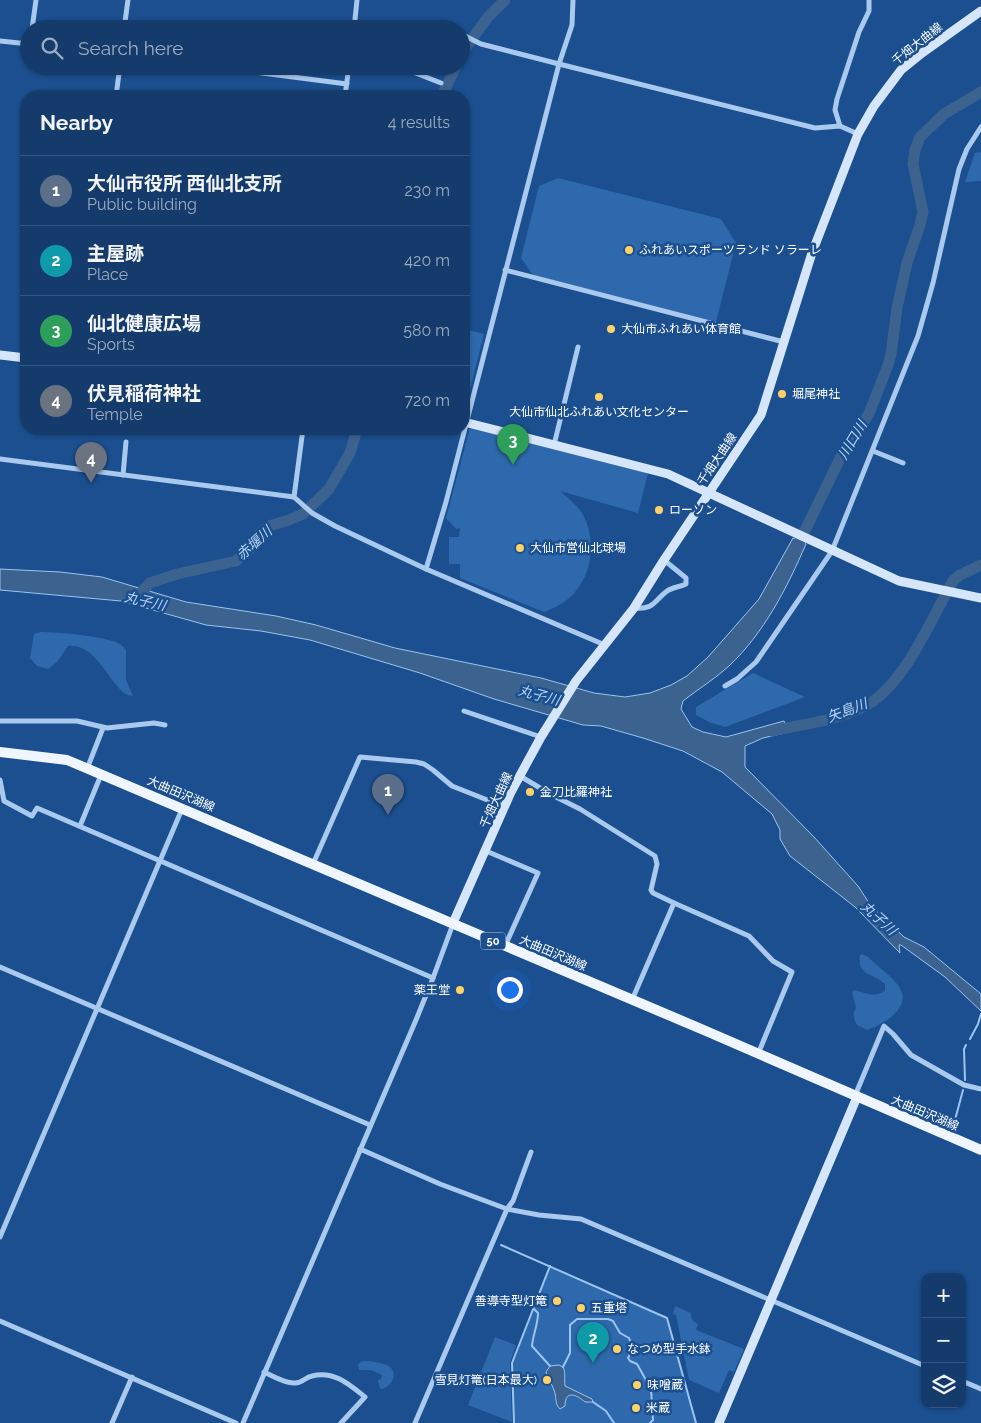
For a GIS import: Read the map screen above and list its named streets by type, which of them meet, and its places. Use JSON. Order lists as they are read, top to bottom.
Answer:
{
  "streets": {
    "main road": ["千畑大曲線", "大曲田沢湖線", "50"]
  },
  "crossings": [
    ["千畑大曲線", "大曲田沢湖線"]
  ],
  "water": [
    "川口川",
    "赤堰川",
    "丸子川",
    "矢島川"
  ],
  "places": [
    "ふれあいスポーツランド ソラーレ",
    "大仙市ふれあい体育館",
    "堀尾神社",
    "大仙市仙北ふれあい文化センター",
    "ローソン",
    "大仙市営仙北球場",
    "金刀比羅神社",
    "薬王堂",
    "善導寺型灯篭",
    "五重塔",
    "なつめ型手水鉢",
    "雪見灯篭(日本最大)",
    "味噌蔵",
    "米蔵"
  ],
  "page": {
    "search": "Search here",
    "heading": ["Nearby", "4 results"],
    "list": [
      {
        "mark": "1",
        "name": "大仙市役所 西仙北支所",
        "note": "Public building",
        "value": "230 m"
      },
      {
        "mark": "2",
        "name": "主屋跡",
        "note": "Place",
        "value": "420 m"
      },
      {
        "mark": "3",
        "name": "仙北健康広場",
        "note": "Sports",
        "value": "580 m"
      },
      {
        "mark": "4",
        "name": "伏見稲荷神社",
        "note": "Temple",
        "value": "720 m"
      }
    ],
    "pins": [
      "3",
      "4",
      "1",
      "2"
    ],
    "map_buttons": ["+", "−"]
  }
}
